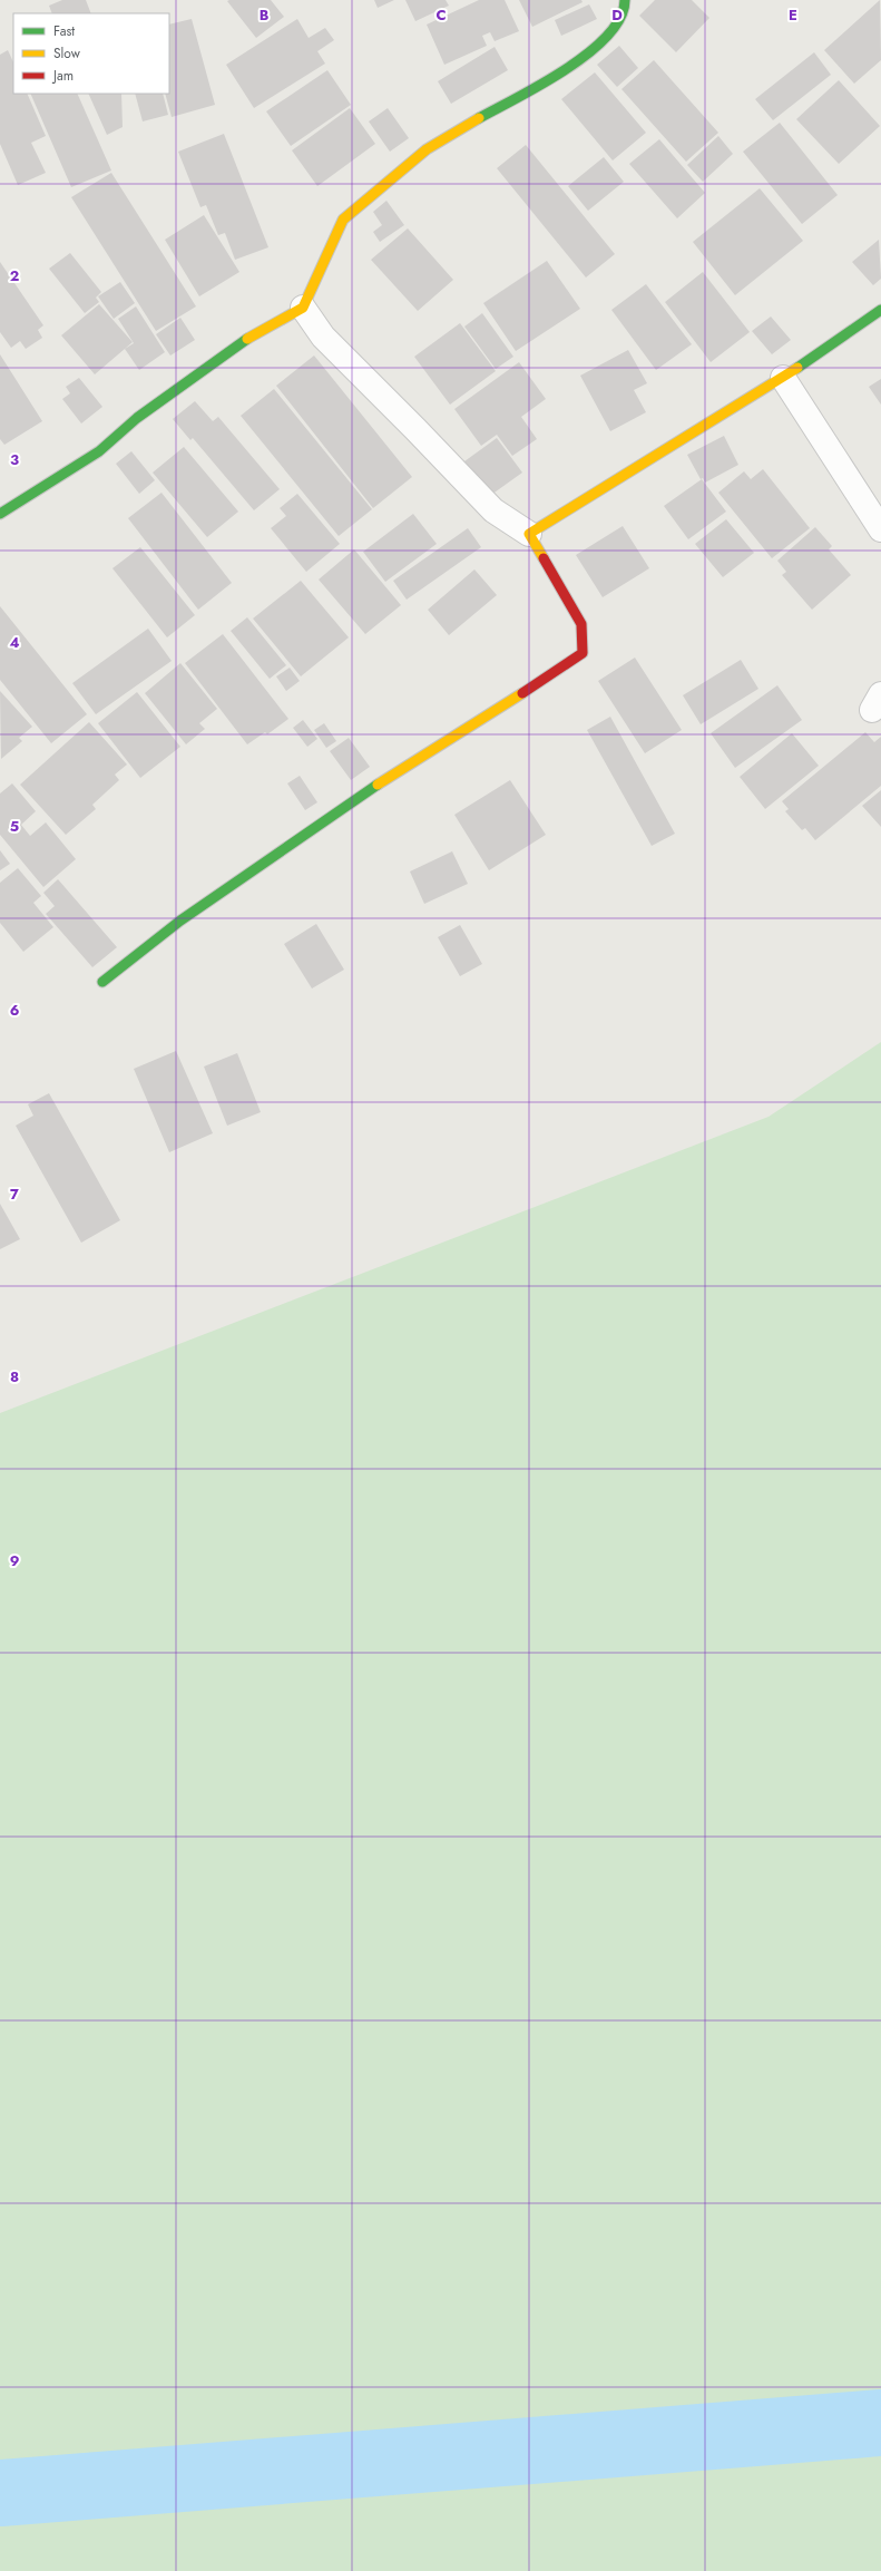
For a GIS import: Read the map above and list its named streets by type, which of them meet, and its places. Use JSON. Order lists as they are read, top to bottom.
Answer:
{
  "legend": ["Fast", "Slow", "Jam"],
  "grid": {
    "columns": [
      "B",
      "C",
      "D",
      "E"
    ],
    "rows": [
      "2",
      "3",
      "4",
      "5",
      "6",
      "7",
      "8",
      "9"
    ]
  }
}
